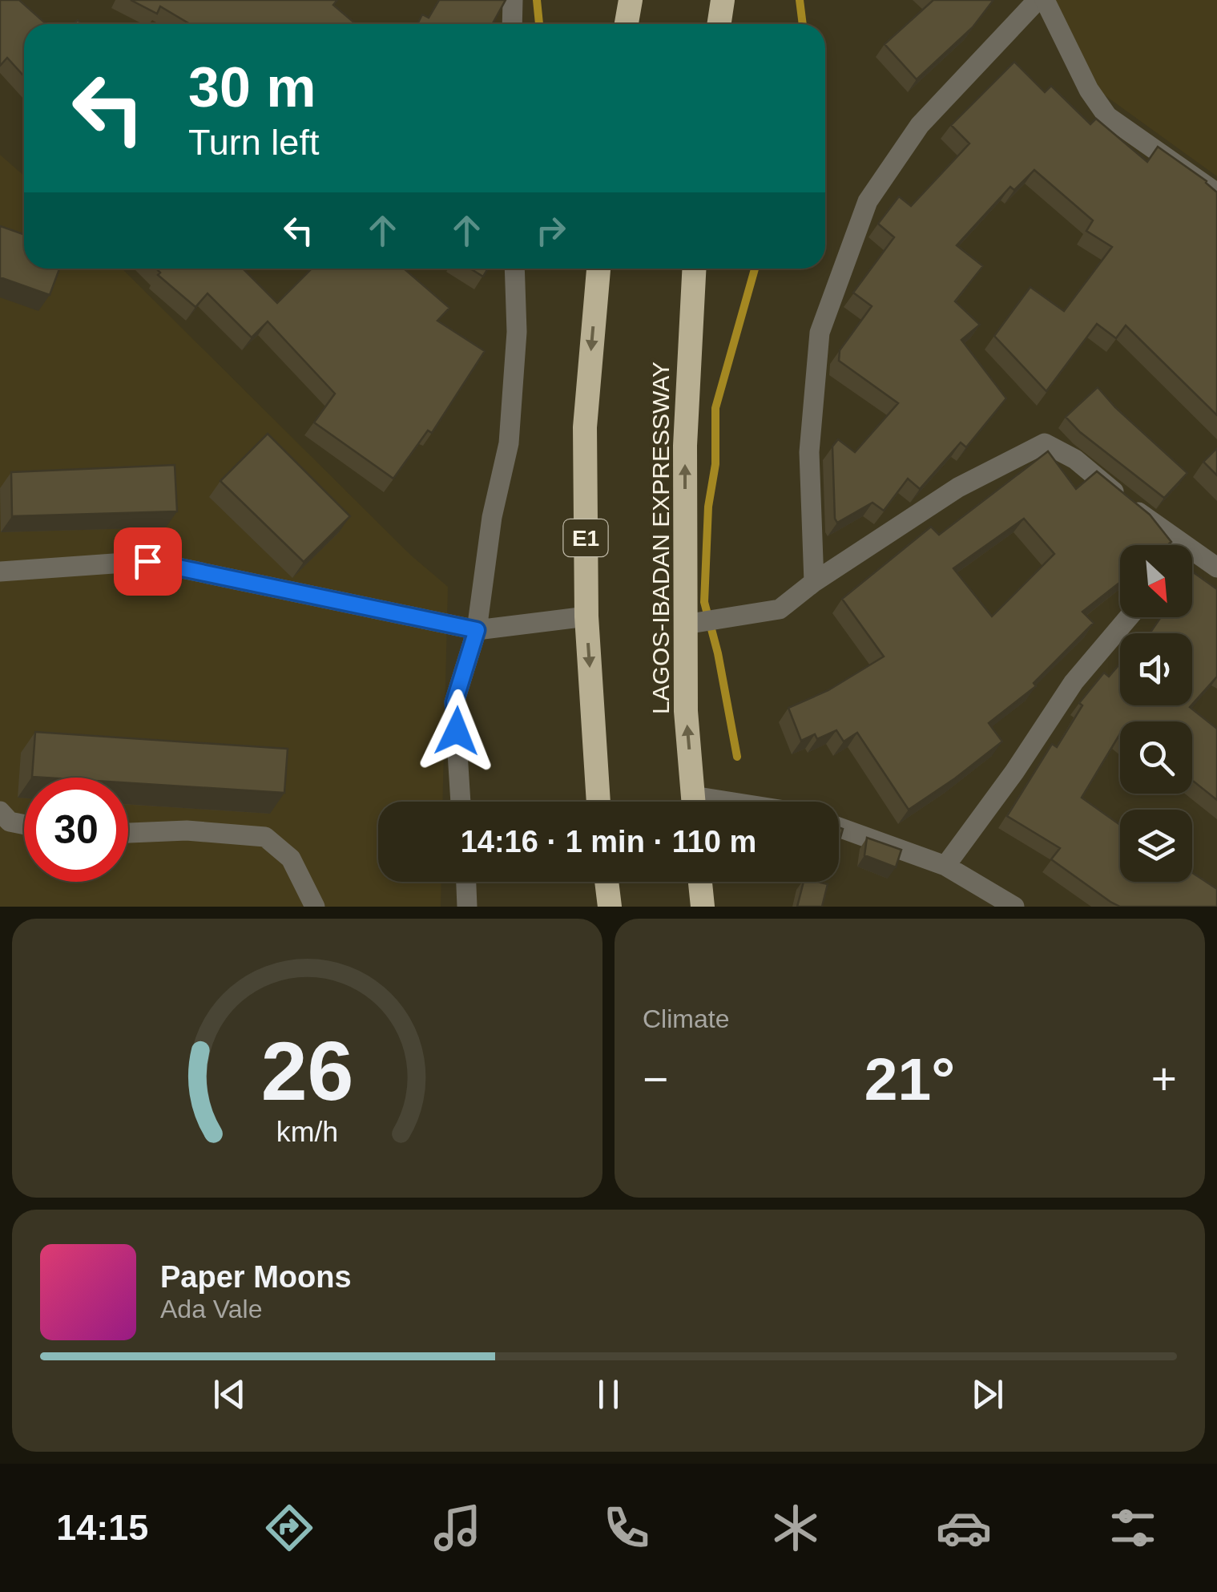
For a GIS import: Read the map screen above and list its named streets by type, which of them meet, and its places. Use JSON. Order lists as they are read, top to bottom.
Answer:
{
  "streets": {
    "highway": ["E1", "LAGOS-IBADAN EXPRESSWAY"]
  },
  "north": "bottom right",
  "page": {
    "turn": ["30 m", "Turn left"],
    "limit": "30",
    "trip": "14:16 · 1 min · 110 m",
    "tile": "Climate",
    "heat": ["−", "21°", "+"],
    "song": ["Paper Moons", "Ada Vale"],
    "tabs": "14:15",
    "gauge": ["26", "km/h"]
  }
}
